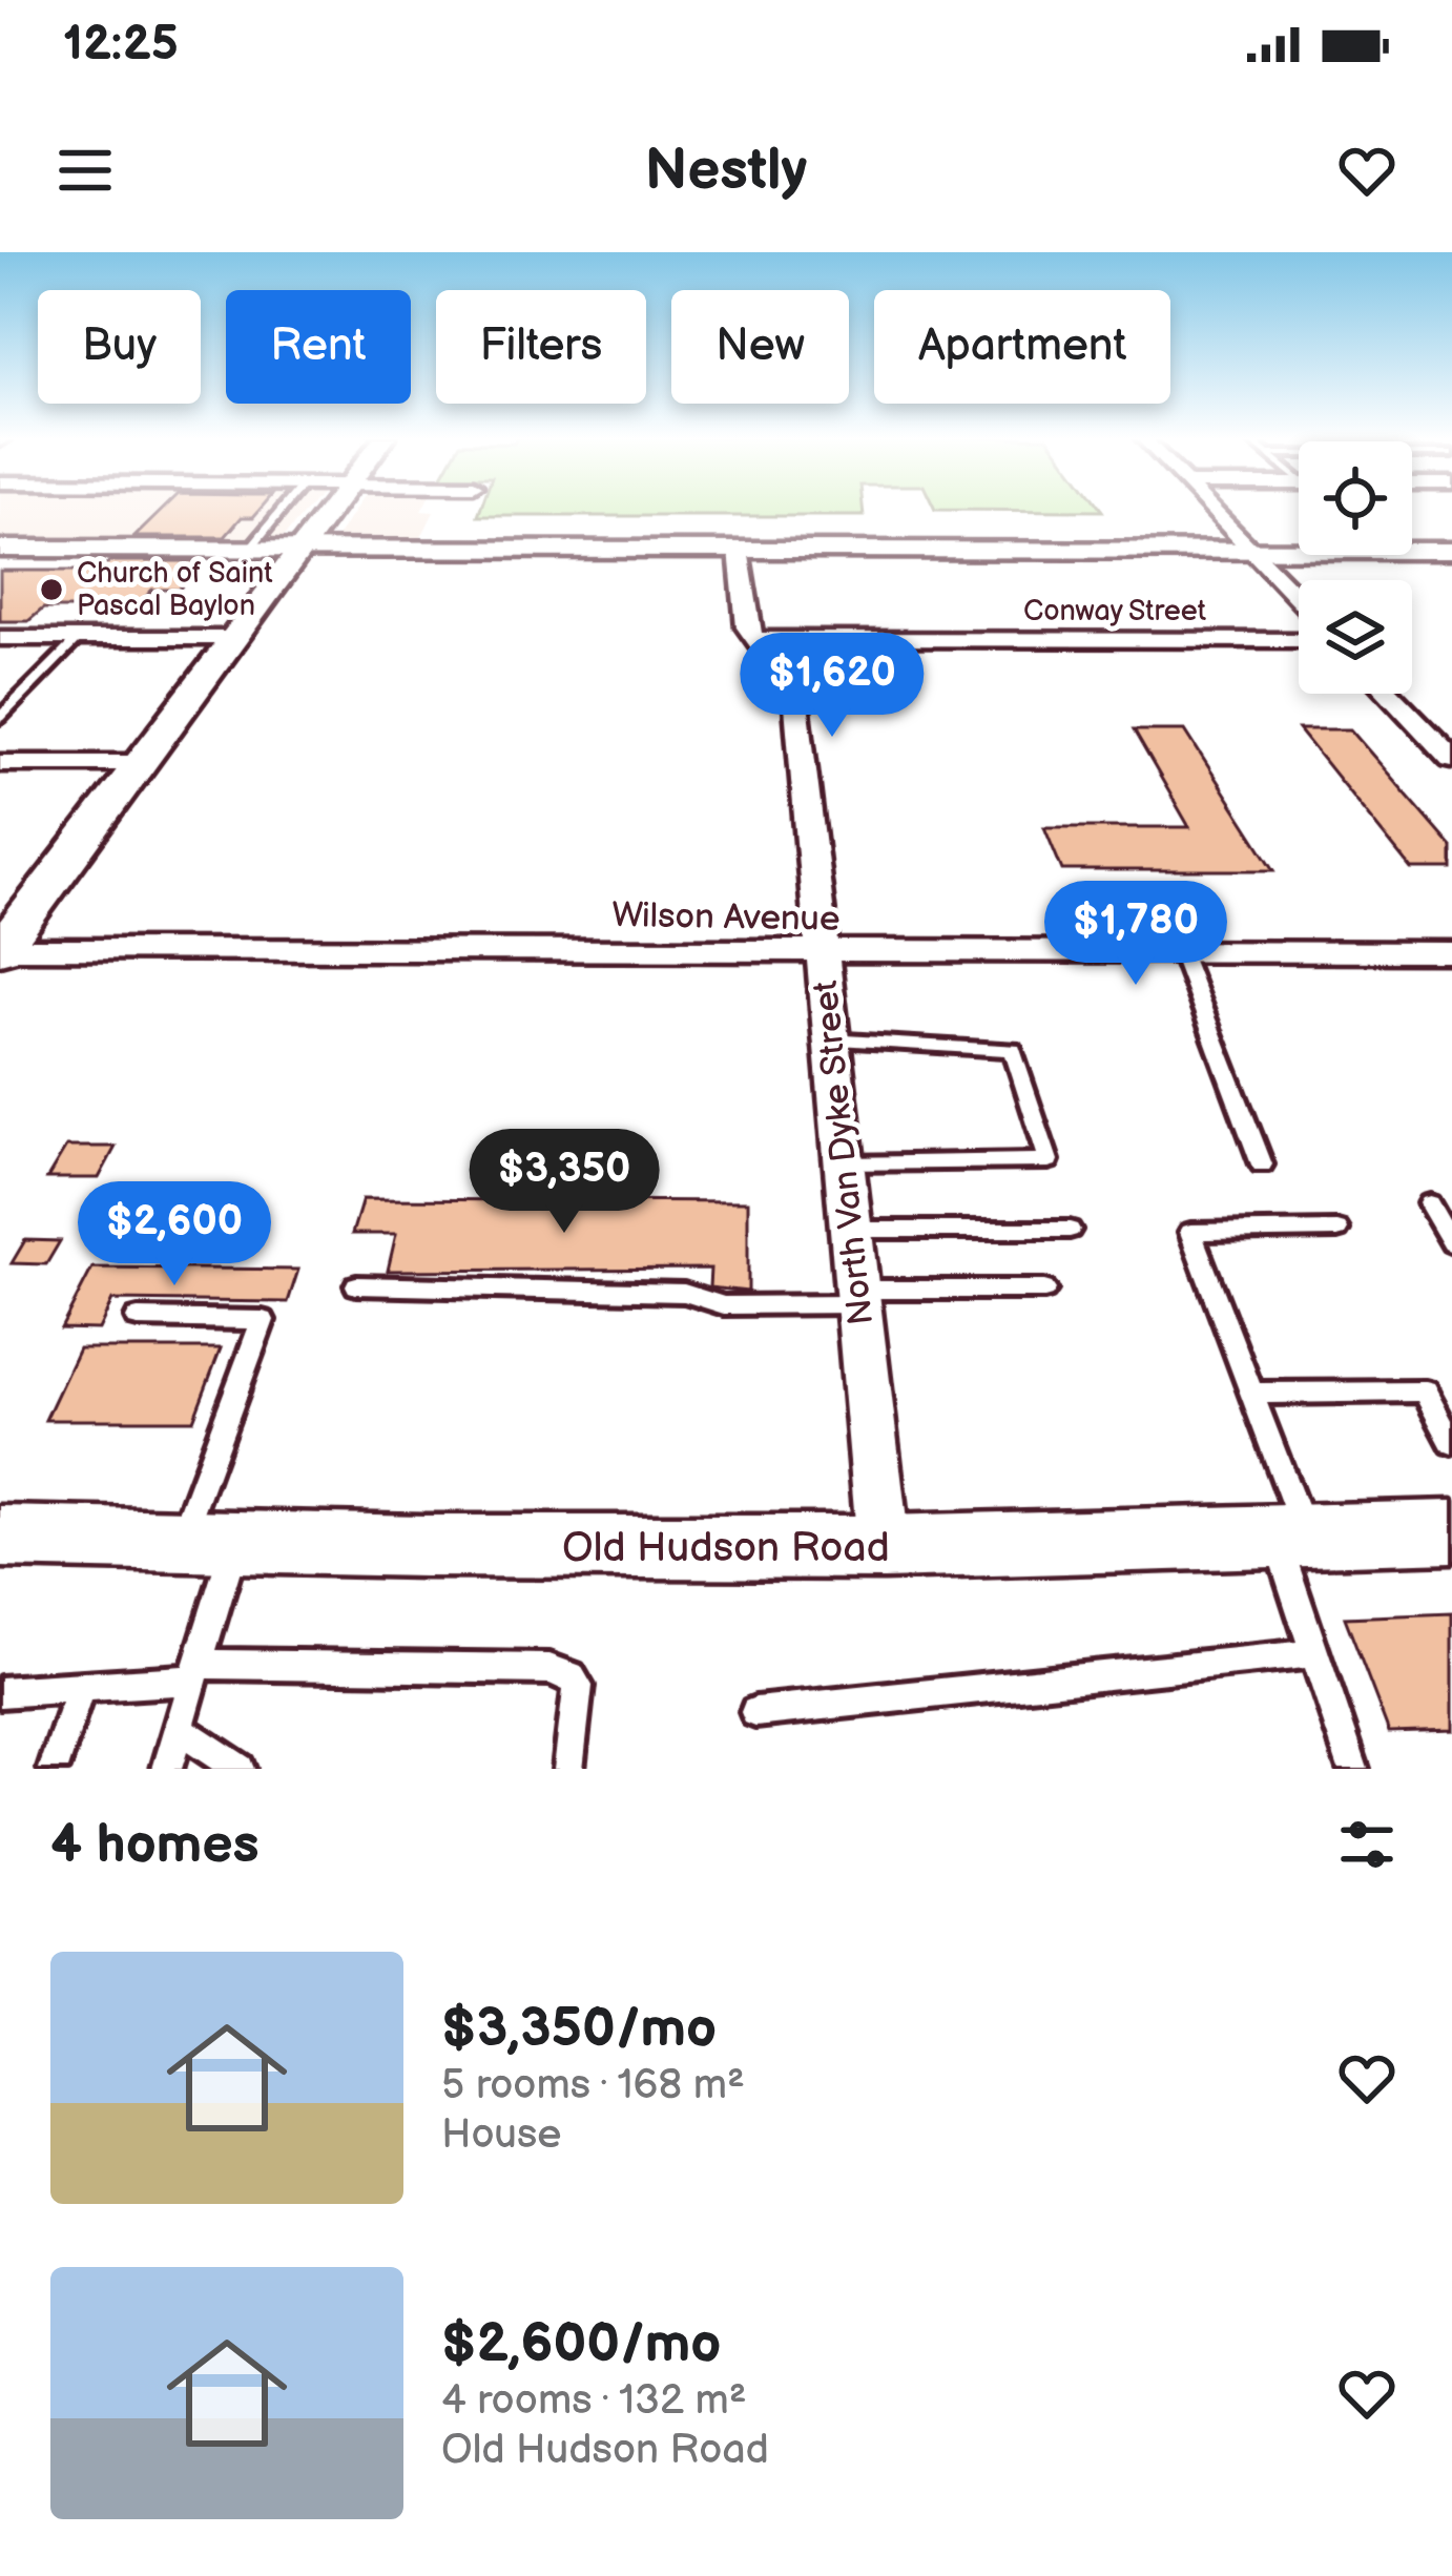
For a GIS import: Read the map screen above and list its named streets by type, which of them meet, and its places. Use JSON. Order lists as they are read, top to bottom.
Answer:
{
  "streets": {
    "street": [
      "Conway Street",
      "Wilson Avenue",
      "North Van Dyke Street",
      "Old Hudson Road"
    ]
  },
  "crossings": [
    ["Conway Street", "North Van Dyke Street"],
    ["Wilson Avenue", "North Van Dyke Street"],
    ["North Van Dyke Street", "Old Hudson Road"]
  ],
  "places": ["Church of Saint Pascal Baylon"],
  "page": {
    "status": "12:25",
    "header": "Nestly",
    "chip": [
      "Buy",
      "Rent",
      "Filters",
      "New",
      "Apartment"
    ],
    "price": [
      "$1,620",
      "$1,780",
      "$3,350",
      "$2,600"
    ],
    "heading": "4 homes",
    "list": [
      {
        "name": "$3,350/mo",
        "note": "5 rooms · 168 m² · House"
      },
      {
        "name": "$2,600/mo",
        "note": "4 rooms · 132 m² · Old Hudson Road"
      }
    ]
  }
}
